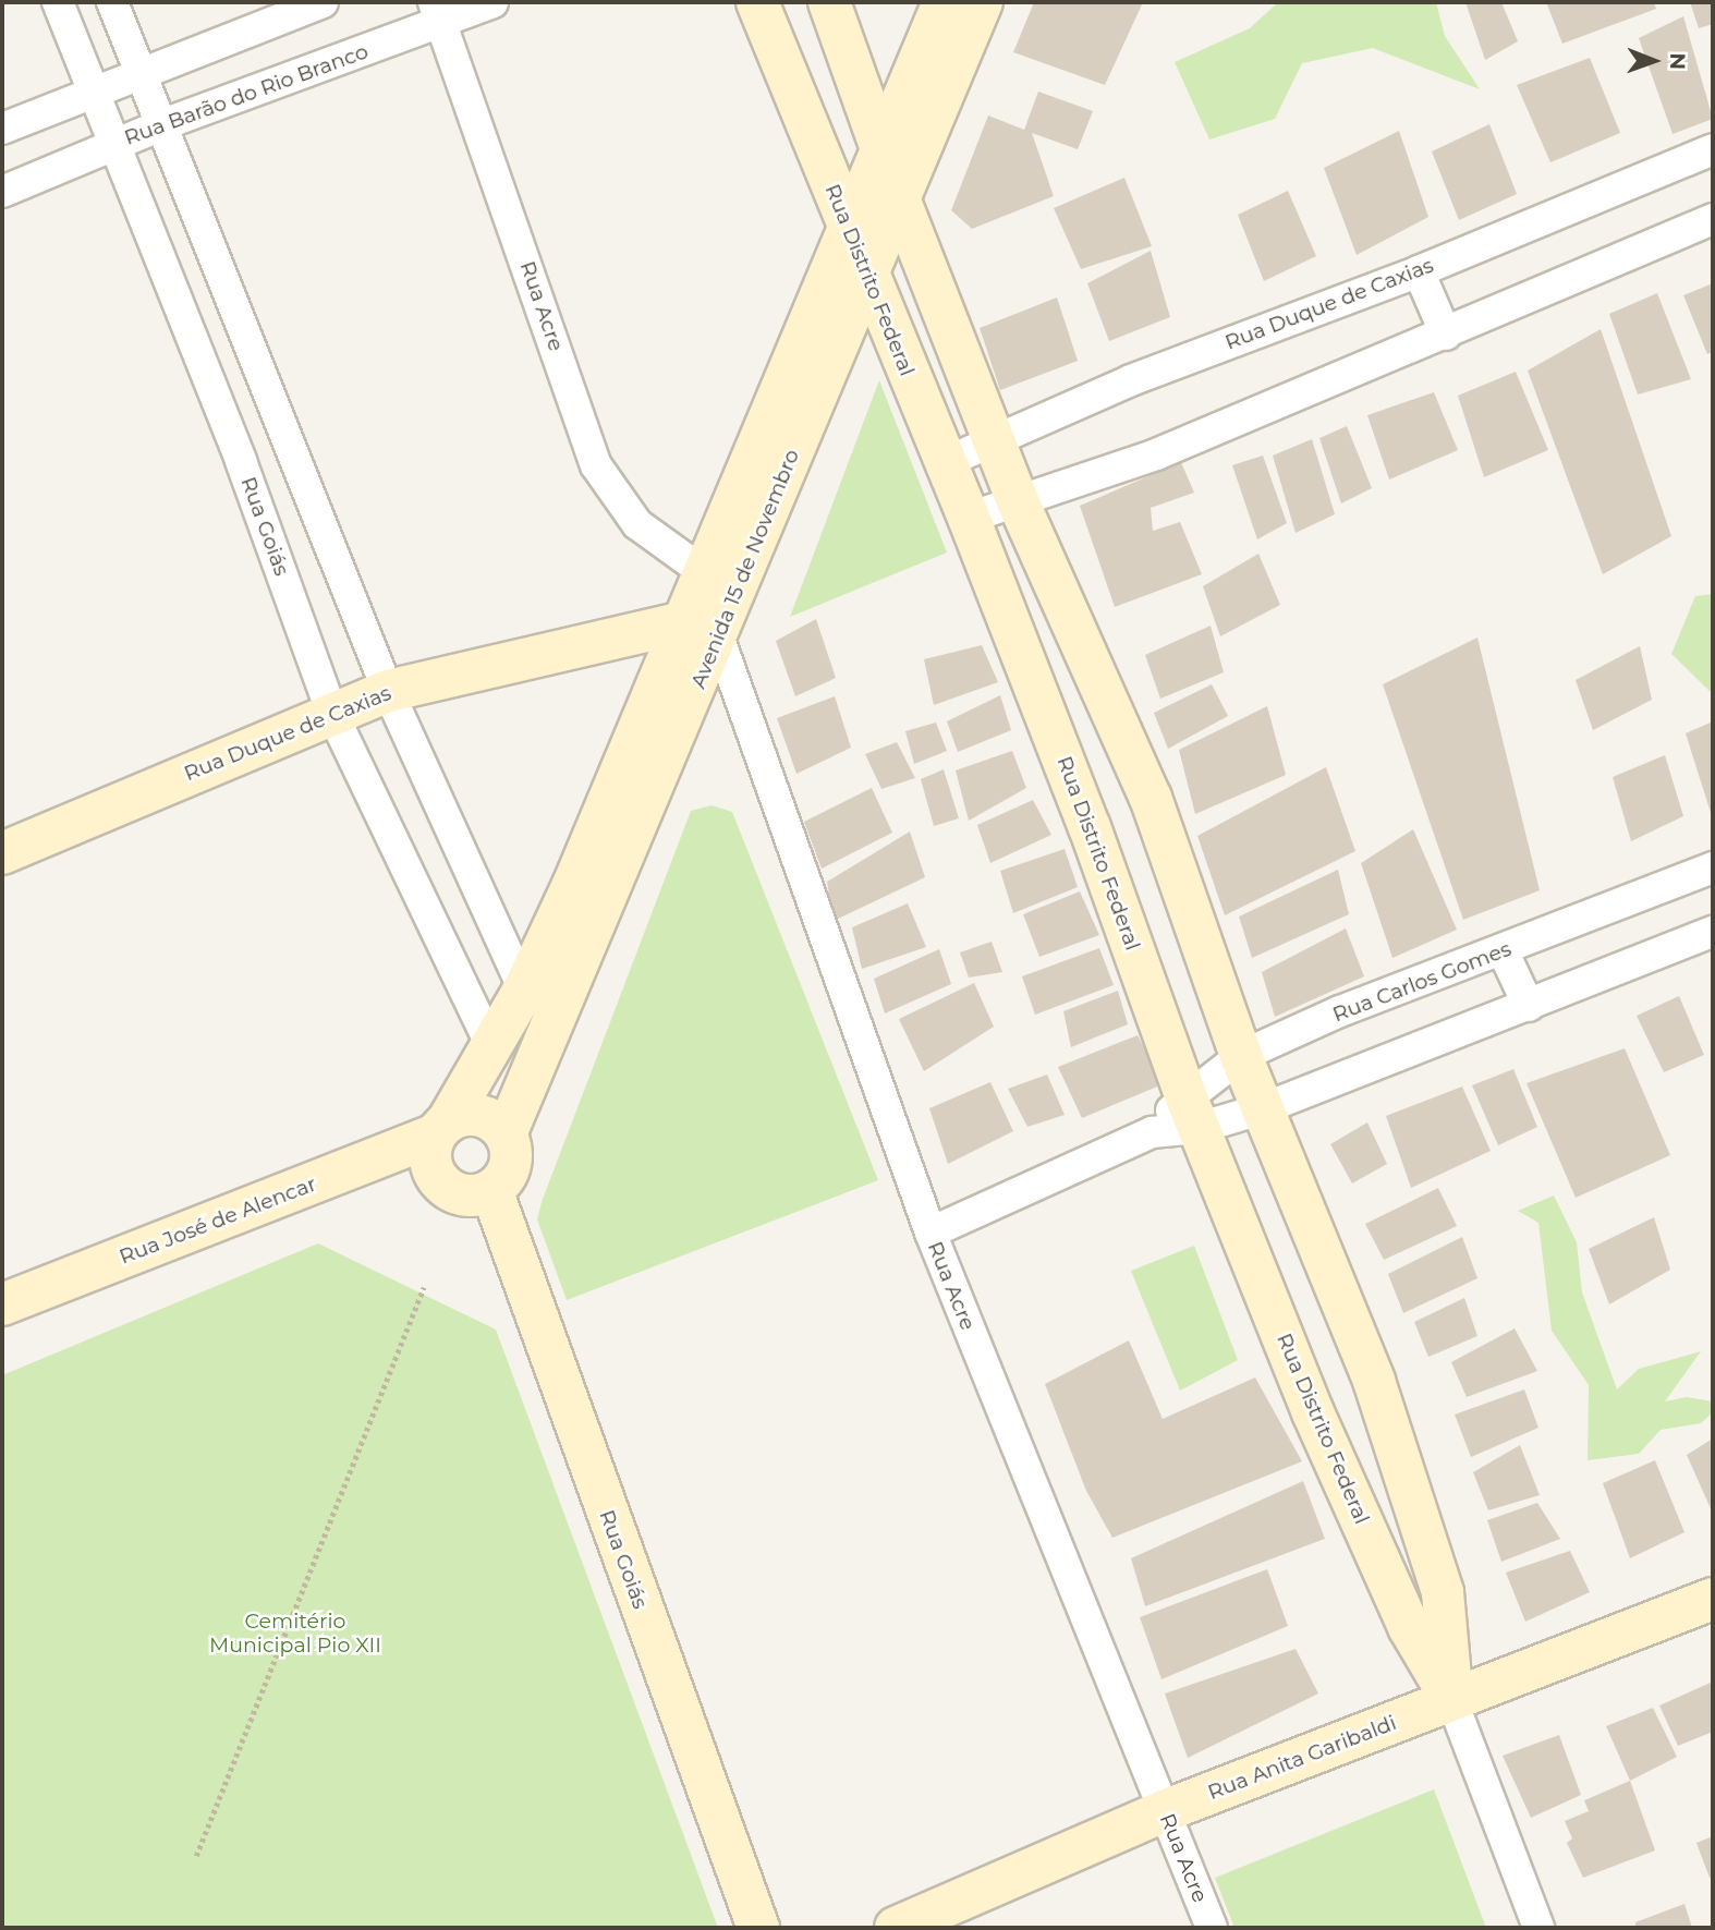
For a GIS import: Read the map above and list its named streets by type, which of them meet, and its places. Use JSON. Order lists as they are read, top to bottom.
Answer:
{
  "streets": {
    "street": [
      "Rua Barão do Rio Branco",
      "Rua Distrito Federal",
      "Rua Duque de Caxias",
      "Rua Acre",
      "Rua Goiás",
      "Avenida 15 de Novembro",
      "Rua Carlos Gomes",
      "Rua José de Alencar",
      "Rua Anita Garibaldi"
    ]
  },
  "crossings": [
    ["Rua Barão do Rio Branco", "Rua Acre"],
    ["Rua Barão do Rio Branco", "Rua Goiás"],
    ["Rua Distrito Federal", "Rua Duque de Caxias"],
    ["Rua Distrito Federal", "Avenida 15 de Novembro"],
    ["Rua Distrito Federal", "Rua Carlos Gomes"],
    ["Rua Distrito Federal", "Rua Anita Garibaldi"],
    ["Rua Duque de Caxias", "Rua Acre"],
    ["Rua Duque de Caxias", "Rua Goiás"],
    ["Rua Duque de Caxias", "Avenida 15 de Novembro"],
    ["Rua Acre", "Avenida 15 de Novembro"],
    ["Rua Acre", "Rua Carlos Gomes"],
    ["Rua Acre", "Rua Anita Garibaldi"],
    ["Rua Goiás", "Avenida 15 de Novembro"],
    ["Rua Goiás", "Rua José de Alencar"],
    ["Avenida 15 de Novembro", "Rua José de Alencar"]
  ],
  "parks": ["Cemitério Municipal Pio XII"],
  "north": "right"
}
